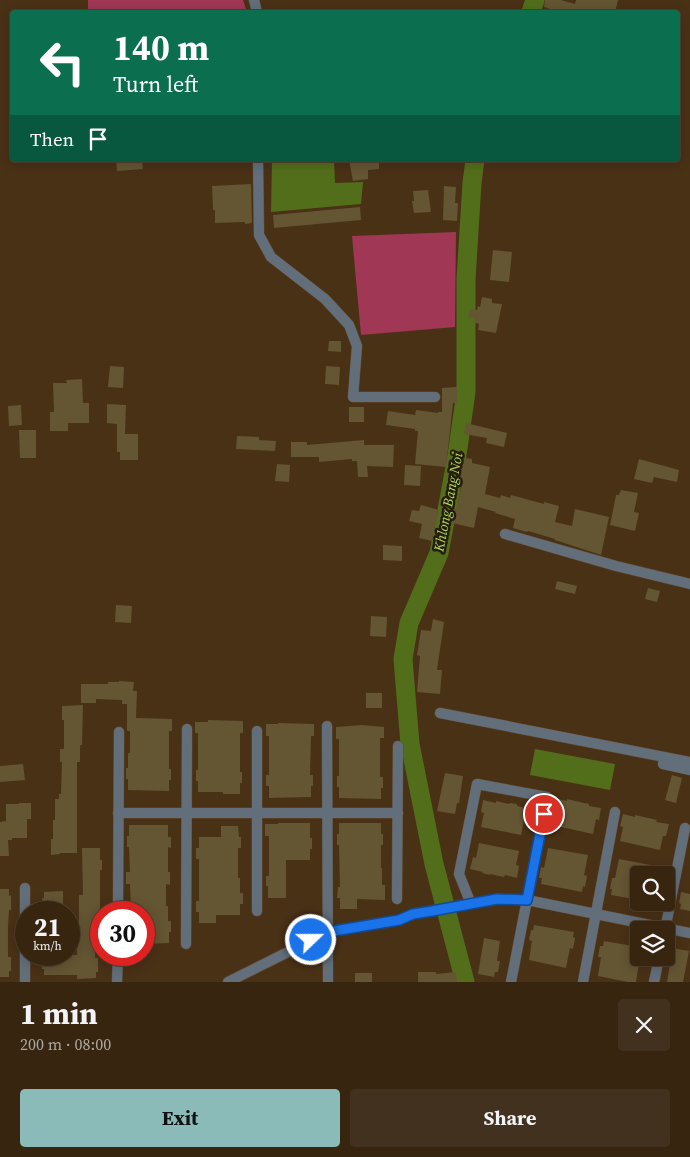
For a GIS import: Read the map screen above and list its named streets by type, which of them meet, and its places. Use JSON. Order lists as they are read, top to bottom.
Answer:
{
  "water": ["Khlong Bang Noi"],
  "page": {
    "turn": ["140 m", "Turn left"],
    "then": "Then",
    "speed": "21 km/h",
    "limit": "30",
    "heading": ["1 min", "200 m · 08:00"],
    "buttons": ["Exit", "Share"]
  }
}
